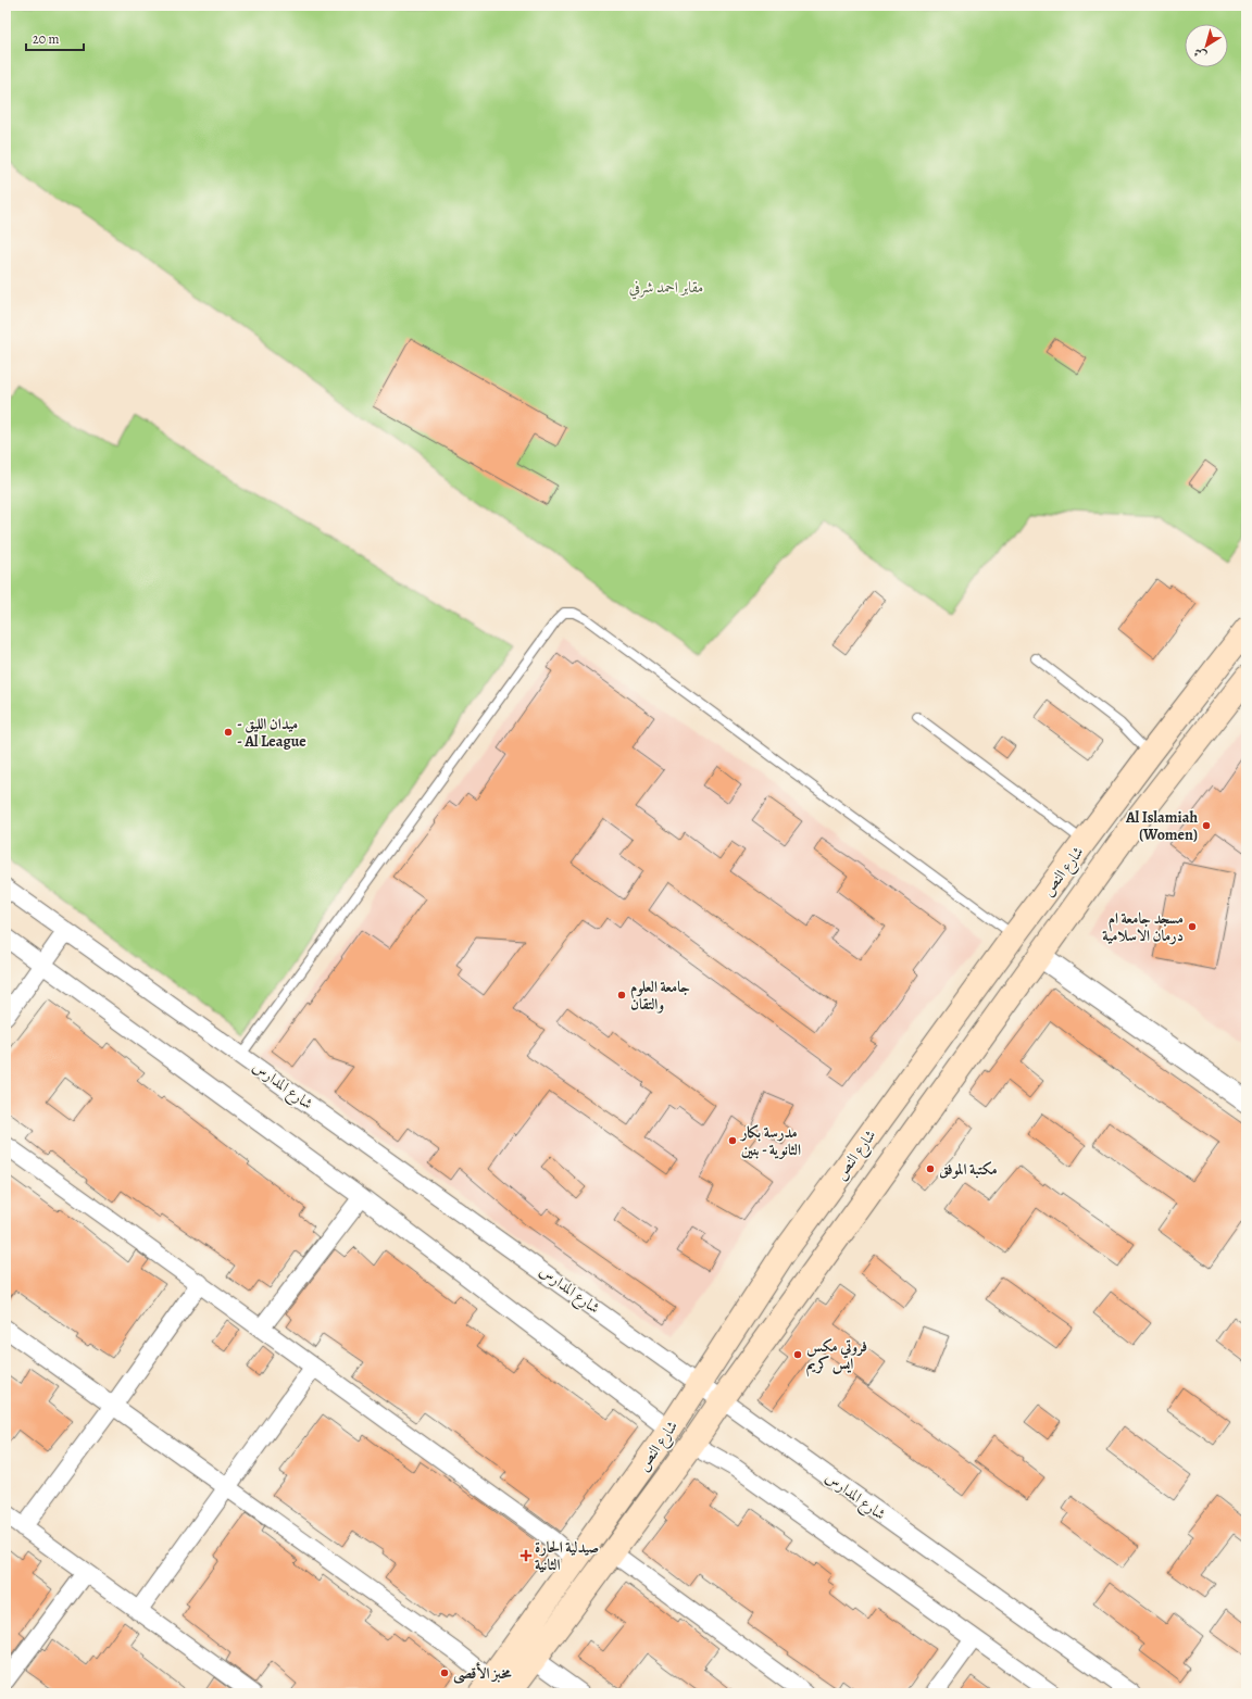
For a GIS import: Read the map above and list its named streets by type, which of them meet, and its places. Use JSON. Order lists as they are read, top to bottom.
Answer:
{
  "streets": {
    "main road": ["شارع النص"],
    "street": ["شارع المدارس"]
  },
  "crossings": [
    ["شارع النص", "شارع المدارس"]
  ],
  "parks": ["مقابر احمد شرفي"],
  "places": {
    "other": [
      "- ميدان الليق - Al League",
      "Al Islamiah (Women)",
      "مسجد جامعة ام درمان الاسلامية",
      "جامعة العلوم والتقان",
      "مدرسة بكار الثانوية - بنين",
      "مكتبة الموفق",
      "فروتي مكس ايس كريم",
      "مخبز الأقصى"
    ],
    "health": ["صيدلية الحارة الثانية"]
  },
  "scale_bar": "20 m",
  "north": "bottom left"
}
